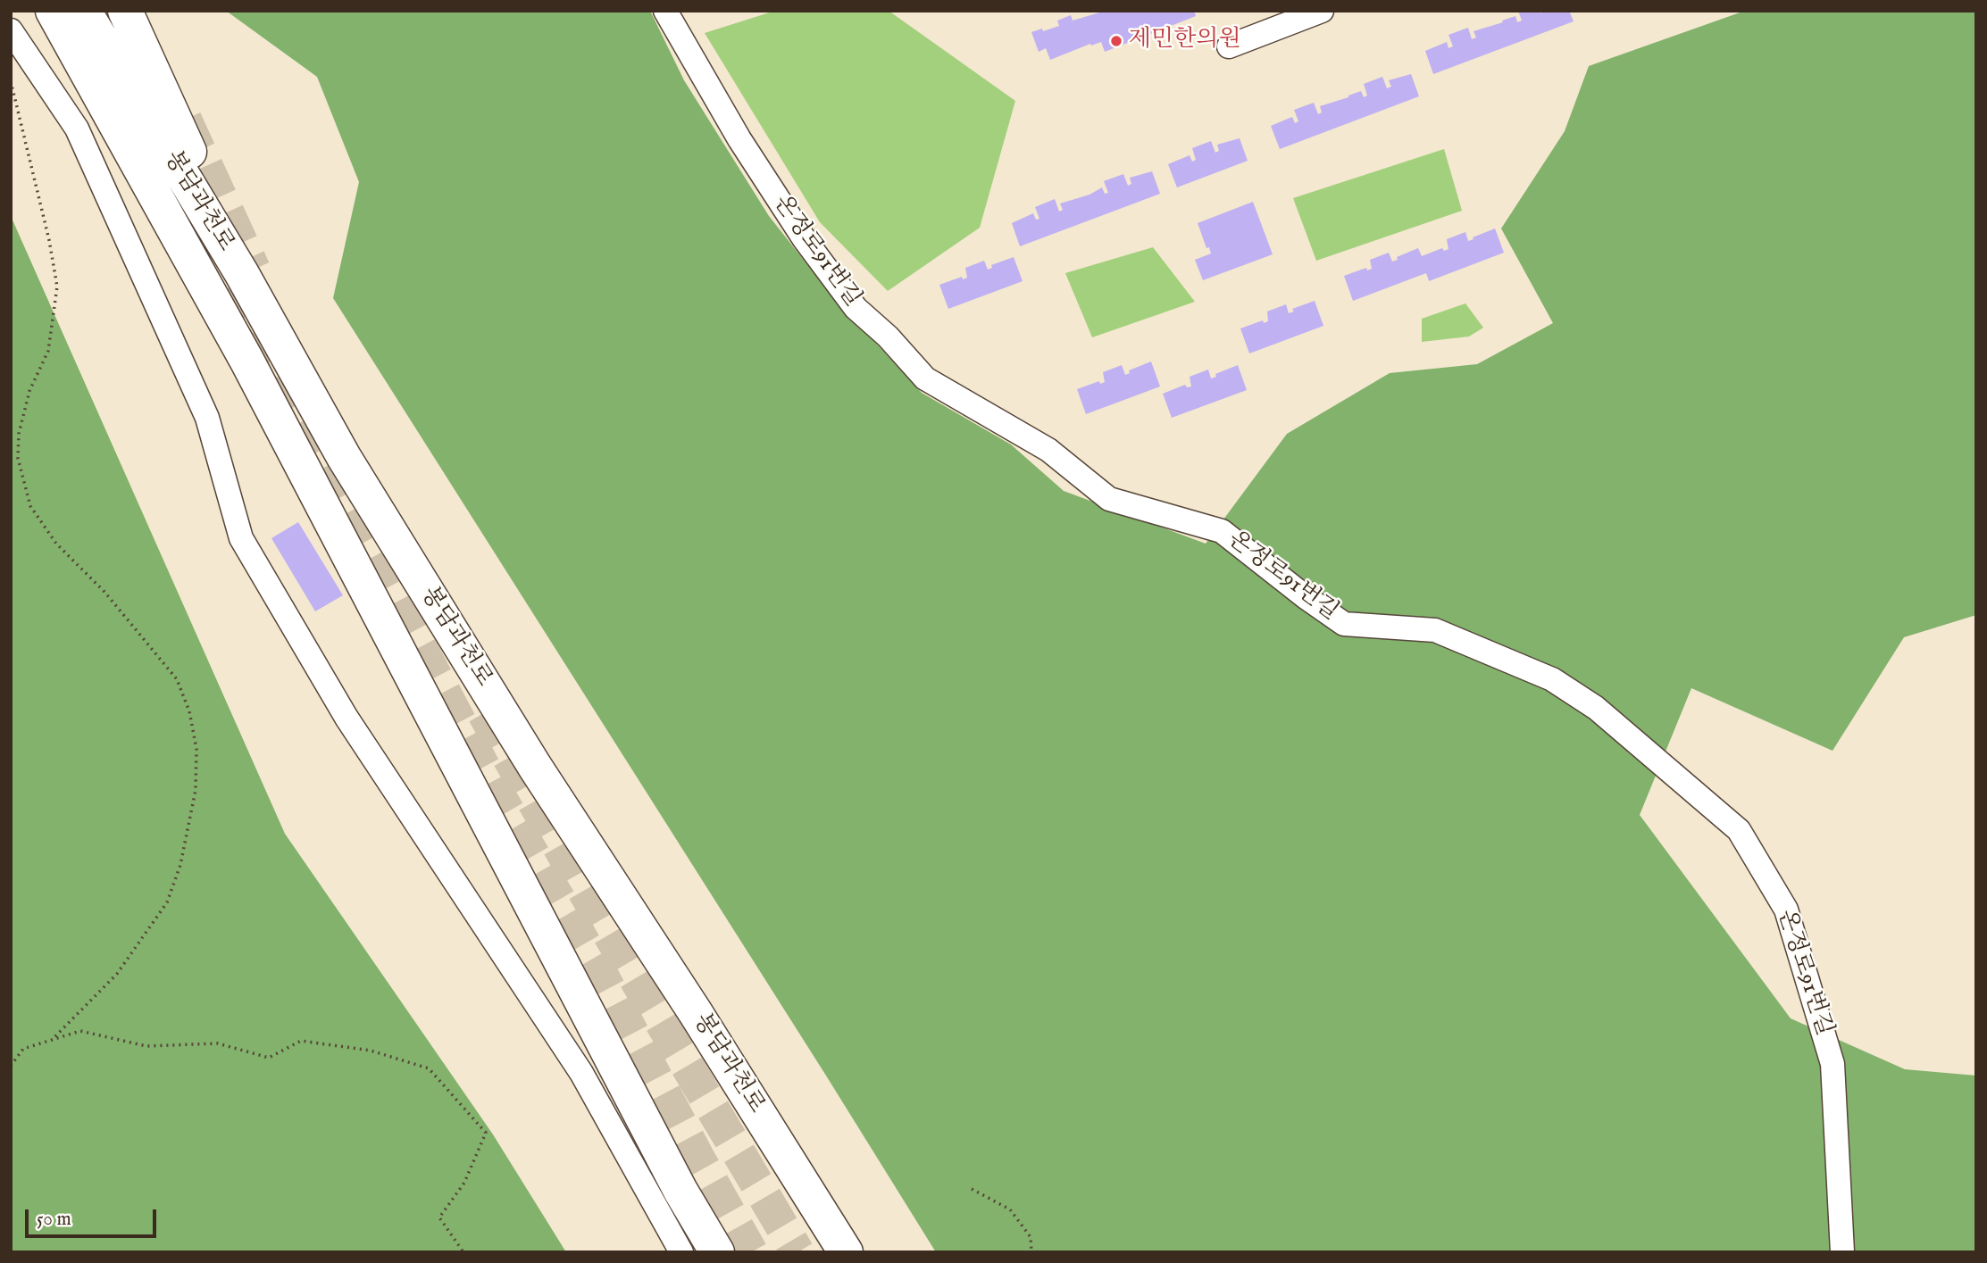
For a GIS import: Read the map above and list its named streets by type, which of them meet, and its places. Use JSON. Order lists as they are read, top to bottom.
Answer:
{
  "streets": {
    "highway": ["봉담과천로"],
    "street": ["온정로91번길"]
  },
  "places": ["제민한의원"],
  "scale_bar": "50 m"
}
